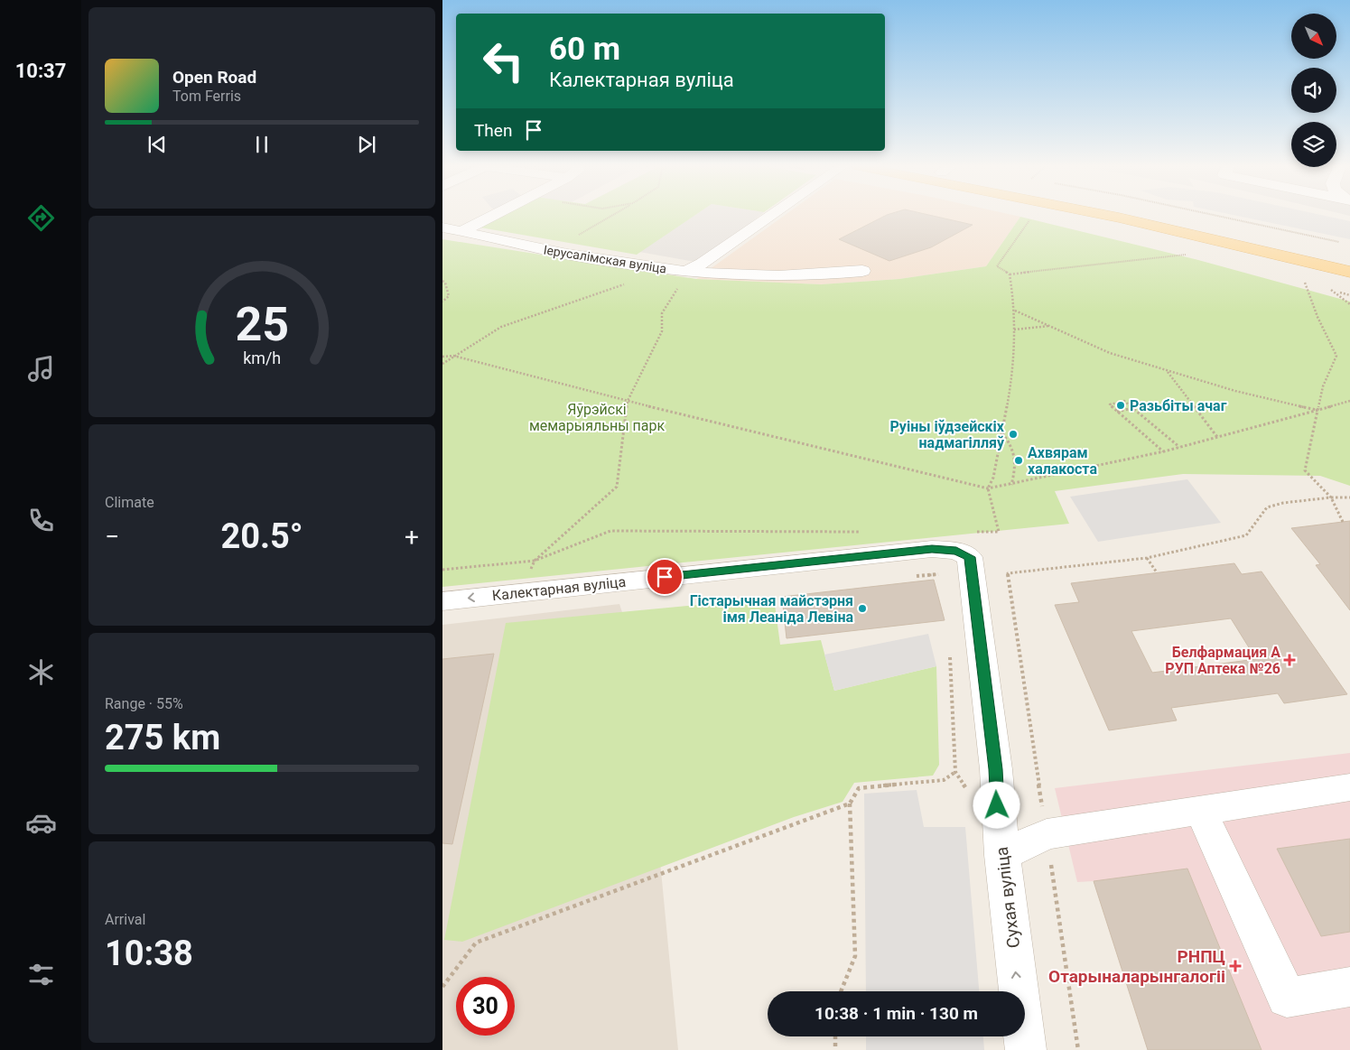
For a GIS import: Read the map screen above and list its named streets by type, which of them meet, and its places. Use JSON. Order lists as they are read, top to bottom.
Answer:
{
  "streets": {
    "street": ["Іерусалімская вуліца", "Калектарная вуліца", "Сухая вуліца"]
  },
  "crossings": [
    ["Калектарная вуліца", "Сухая вуліца"]
  ],
  "one_way": ["Сухая вуліца"],
  "parks": ["Яўрэйскі мемарыяльны парк"],
  "places": {
    "other": [
      "Разьбіты ачаг",
      "Руіны іўдзейскіх надмагілляў",
      "Ахвярам халакоста",
      "Гістарычная майстэрня імя Леаніда Левіна"
    ],
    "health": ["Белфармация А РУП Аптека №26", "РНПЦ Отарыналарынгалогіі"]
  },
  "north": "bottom right",
  "page": {
    "tabs": "10:37",
    "turn": ["60 m", "Калектарная вуліца"],
    "song": ["Open Road", "Tom Ferris"],
    "then": "Then",
    "tile": [
      "Climate",
      ["Range · 55%", "275 km"],
      ["Arrival", "10:38"]
    ],
    "heat": ["−", "20.5°", "+"],
    "limit": "30",
    "trip": "10:38 · 1 min · 130 m",
    "gauge": ["25", "km/h"]
  }
}
